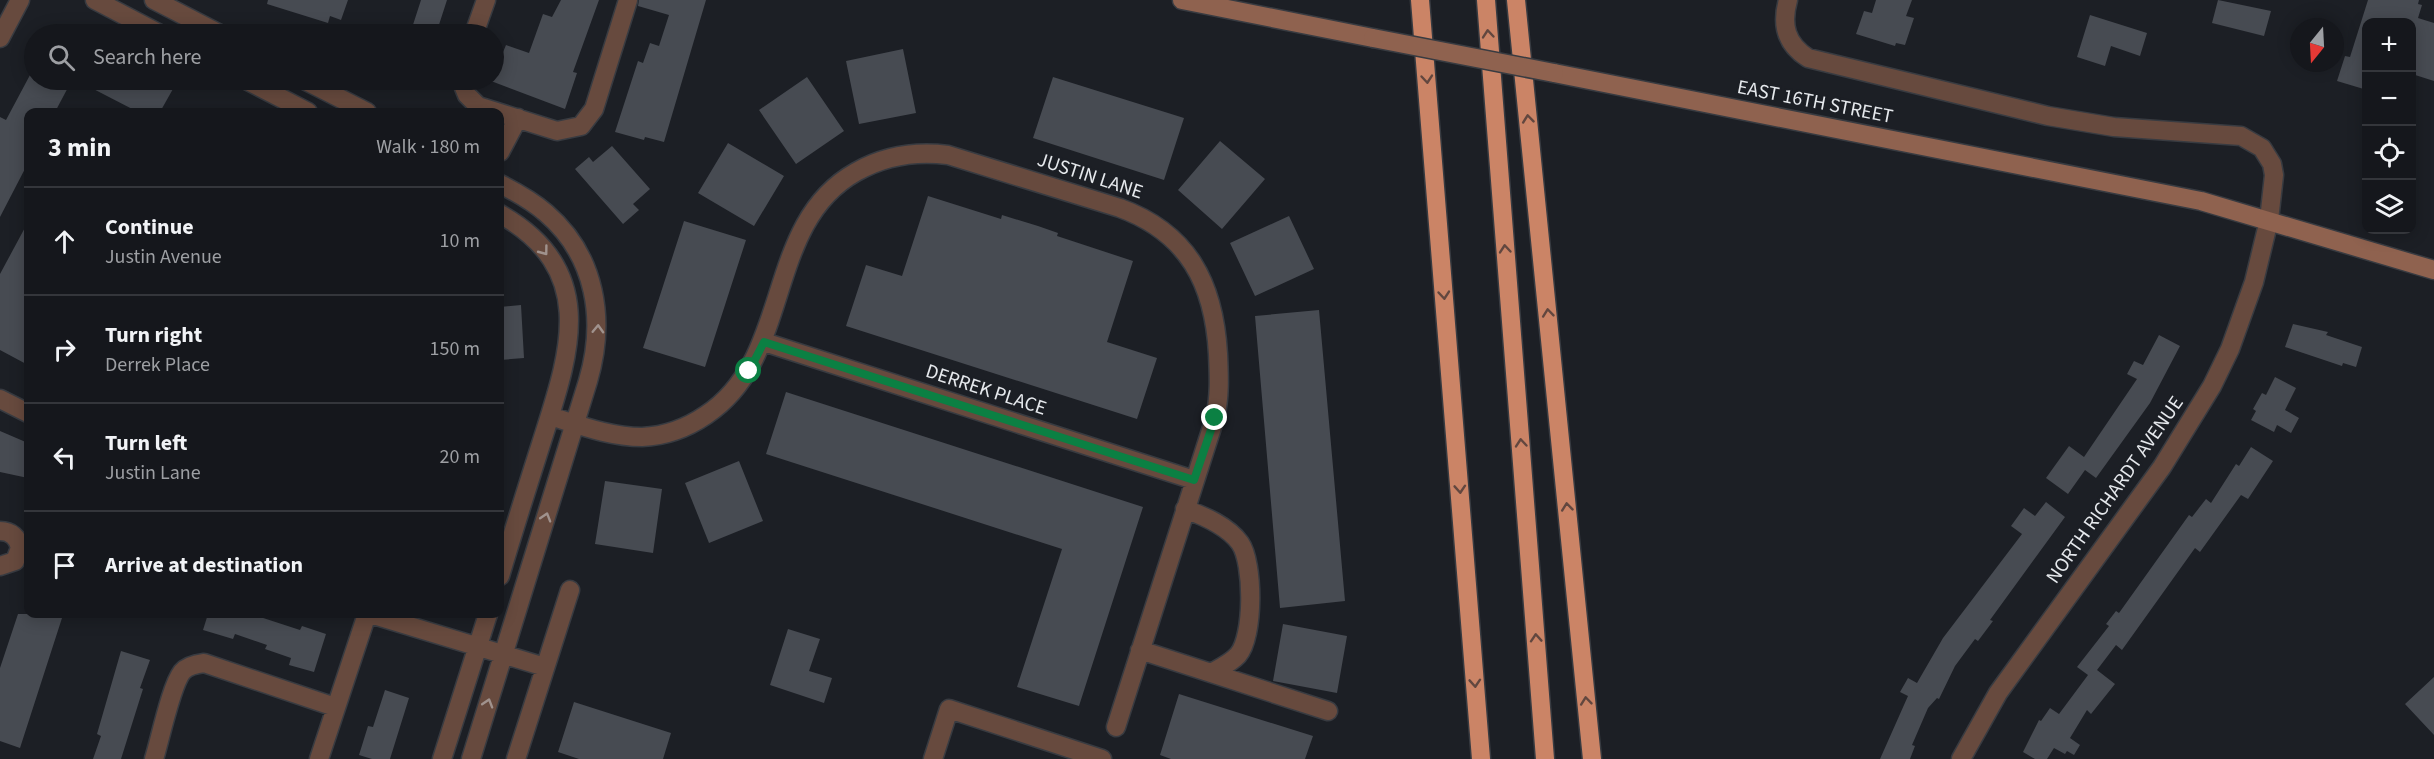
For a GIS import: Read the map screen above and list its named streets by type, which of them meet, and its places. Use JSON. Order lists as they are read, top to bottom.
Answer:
{
  "streets": {
    "street": [
      "EAST 16TH STREET",
      "JUSTIN LANE",
      "DERREK PLACE",
      "NORTH RICHARDT AVENUE"
    ]
  },
  "crossings": [
    ["EAST 16TH STREET", "NORTH RICHARDT AVENUE"],
    ["JUSTIN LANE", "DERREK PLACE"]
  ],
  "north": "bottom",
  "page": {
    "map_buttons": ["+", "−"],
    "search": "Search here",
    "heading": ["3 min", "Walk · 180 m"],
    "list": [
      ["Continue", "Justin Avenue", "10 m"],
      ["Turn right", "Derrek Place", "150 m"],
      ["Turn left", "Justin Lane", "20 m"],
      "Arrive at destination"
    ]
  }
}
